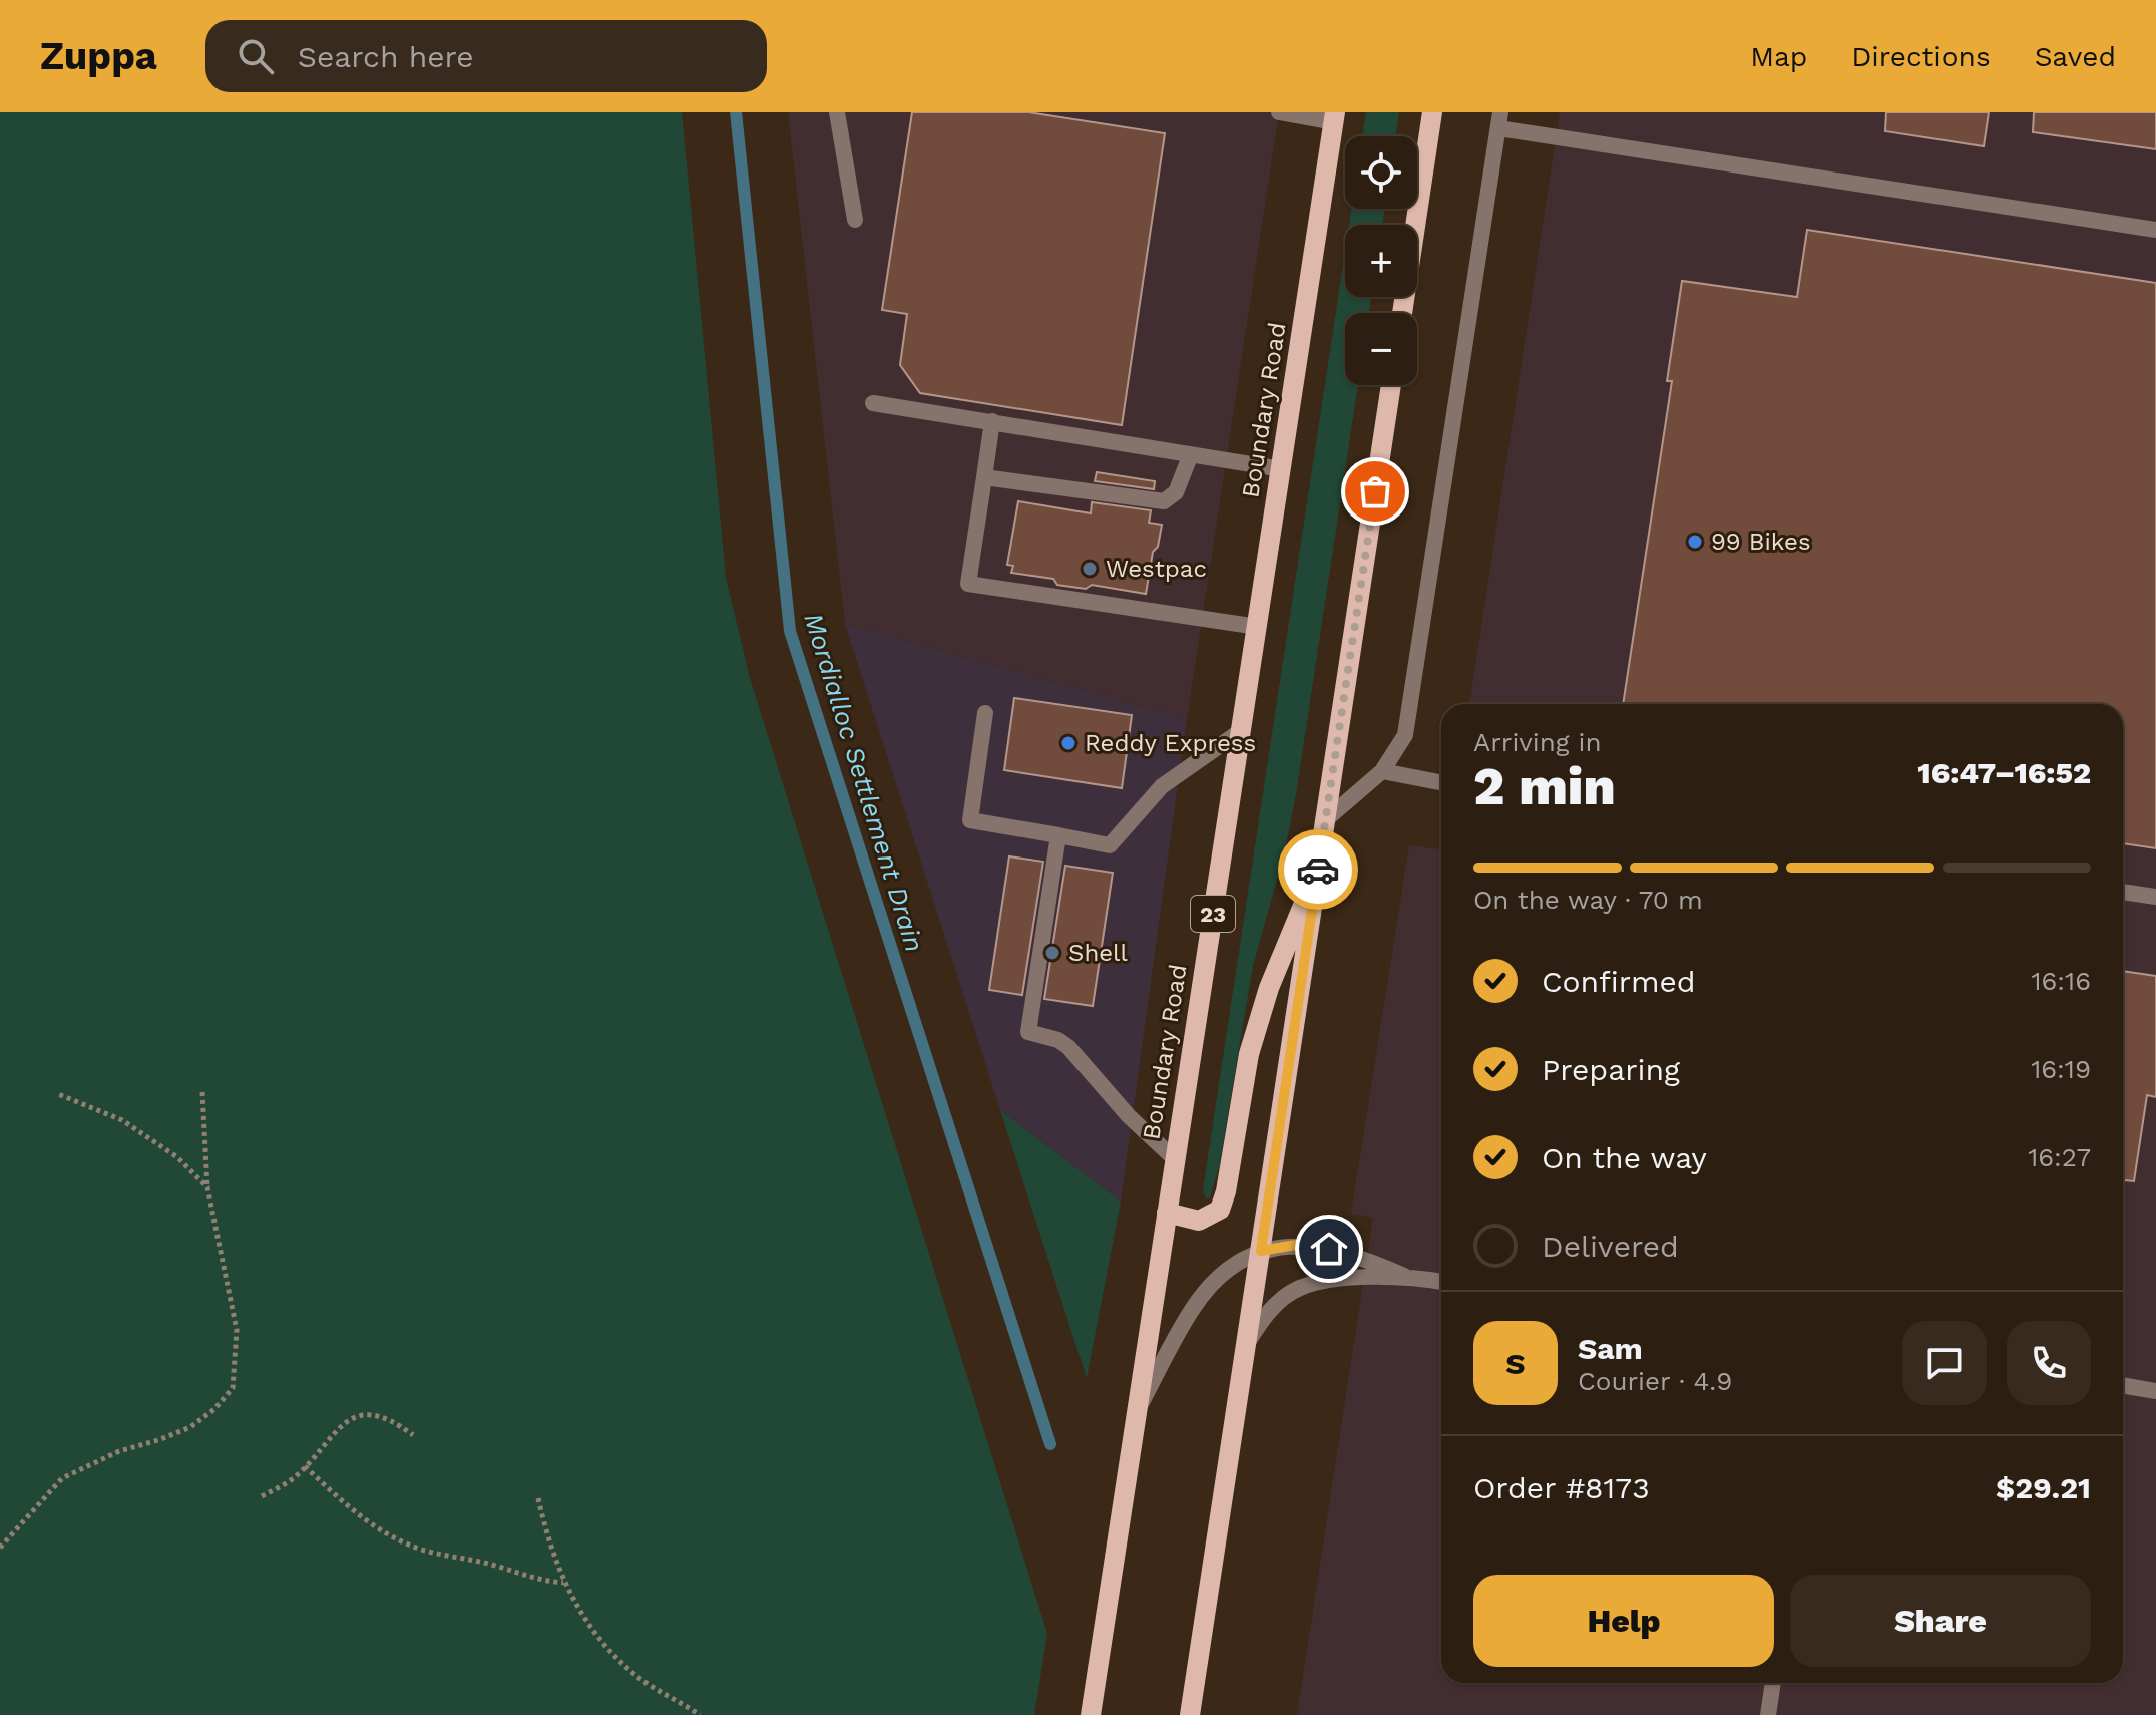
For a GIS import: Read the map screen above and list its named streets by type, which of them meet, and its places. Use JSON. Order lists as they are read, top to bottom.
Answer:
{
  "streets": {
    "main road": ["Boundary Road", "23"]
  },
  "water": ["Mordialloc Settlement Drain"],
  "places": [
    "99 Bikes",
    "Westpac",
    "Reddy Express",
    "Shell"
  ],
  "page": {
    "header": "Zuppa",
    "search": "Search here",
    "nav": ["Map", "Directions", "Saved"],
    "map_buttons": ["+", "−"],
    "heading": ["2 min", "Arriving in", "16:47–16:52"],
    "panel": [
      "Sam",
      "Courier · 4.9",
      "Order #8173",
      "$29.21"
    ],
    "bar": "On the way · 70 m",
    "list": [
      ["Confirmed", "16:16"],
      ["Preparing", "16:19"],
      ["On the way", "16:27"],
      "Delivered"
    ],
    "round": "S",
    "buttons": ["Help", "Share"]
  }
}
